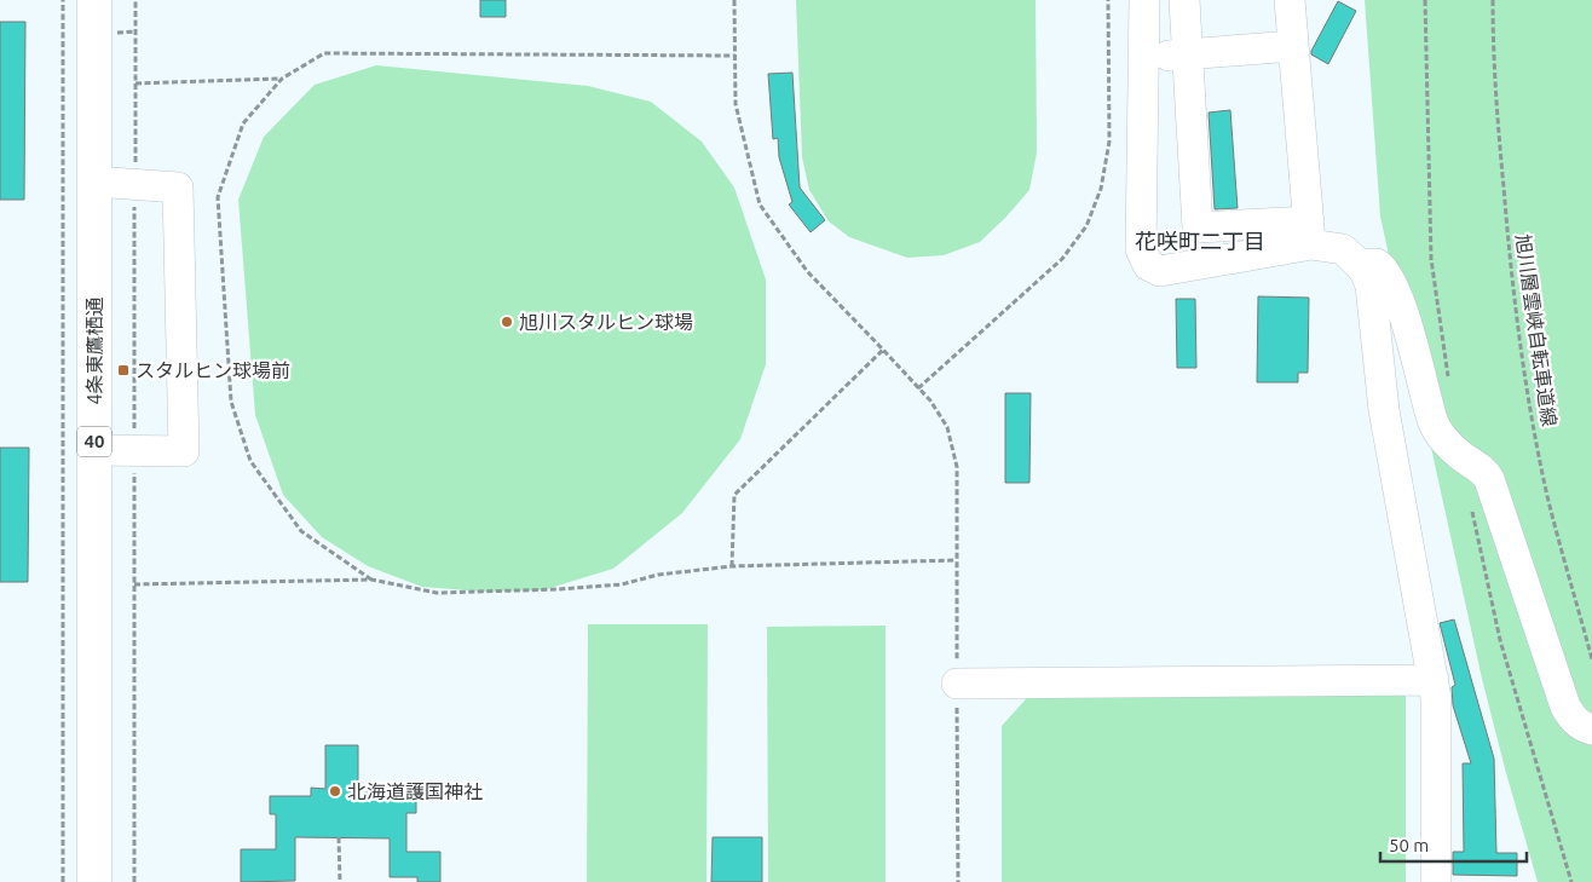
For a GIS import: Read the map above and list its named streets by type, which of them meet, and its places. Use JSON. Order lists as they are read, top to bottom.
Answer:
{
  "streets": {
    "highway": ["4条東鷹栖通", "40"],
    "path": ["旭川層雲峡自転車道線"]
  },
  "districts": ["花咲町二丁目"],
  "places": {
    "other": ["旭川スタルヒン球場", "北海道護国神社"],
    "transit": ["スタルヒン球場前"]
  },
  "scale_bar": "50 m"
}
